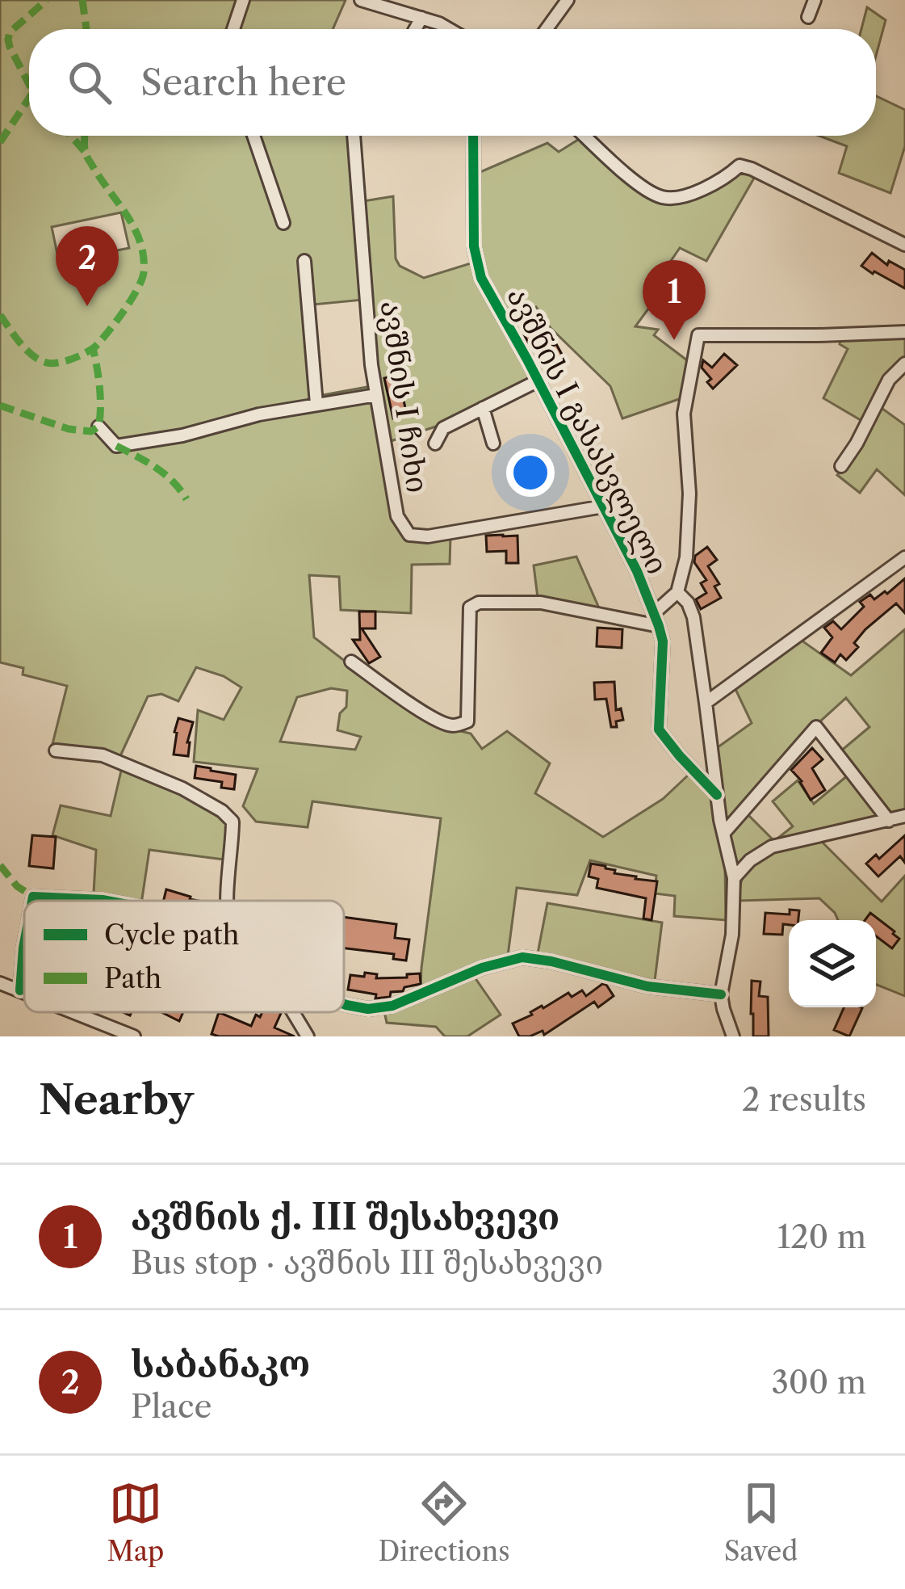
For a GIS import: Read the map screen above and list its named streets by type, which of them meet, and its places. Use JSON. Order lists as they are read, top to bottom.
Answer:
{
  "streets": {
    "street": ["ავშნის I ჩიხი", "ავშნის I გასასვლელი"]
  },
  "crossings": [
    ["ავშნის I ჩიხი", "ავშნის I გასასვლელი"]
  ],
  "legend": ["Cycle path", "Path"],
  "page": {
    "search": "Search here",
    "pins": ["2", "1"],
    "heading": ["Nearby", "2 results"],
    "list": [
      {
        "mark": "1",
        "name": "ავშნის ქ. III შესახვევი",
        "note": "Bus stop · ავშნის III შესახვევი",
        "value": "120 m"
      },
      {
        "mark": "2",
        "name": "საბანაკო",
        "note": "Place",
        "value": "300 m"
      }
    ],
    "nav": ["Map", "Directions", "Saved"]
  }
}
